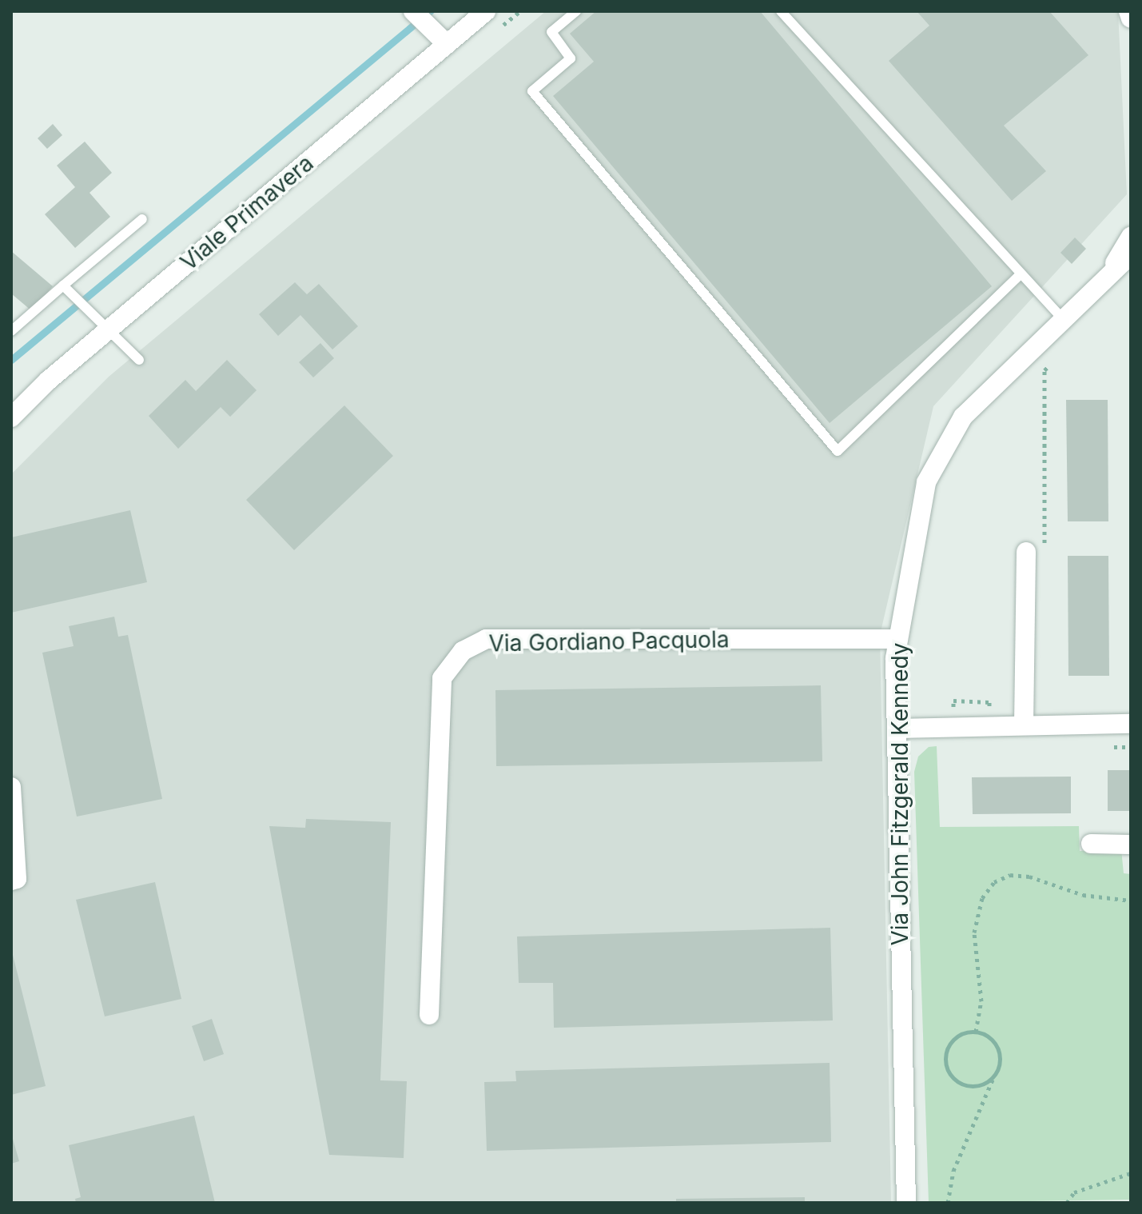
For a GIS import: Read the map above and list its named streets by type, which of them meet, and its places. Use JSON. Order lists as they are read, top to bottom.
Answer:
{
  "streets": {
    "street": ["Viale Primavera", "Via Gordiano Pacquola", "Via John Fitzgerald Kennedy"]
  },
  "crossings": [
    ["Via Gordiano Pacquola", "Via John Fitzgerald Kennedy"]
  ]
}
